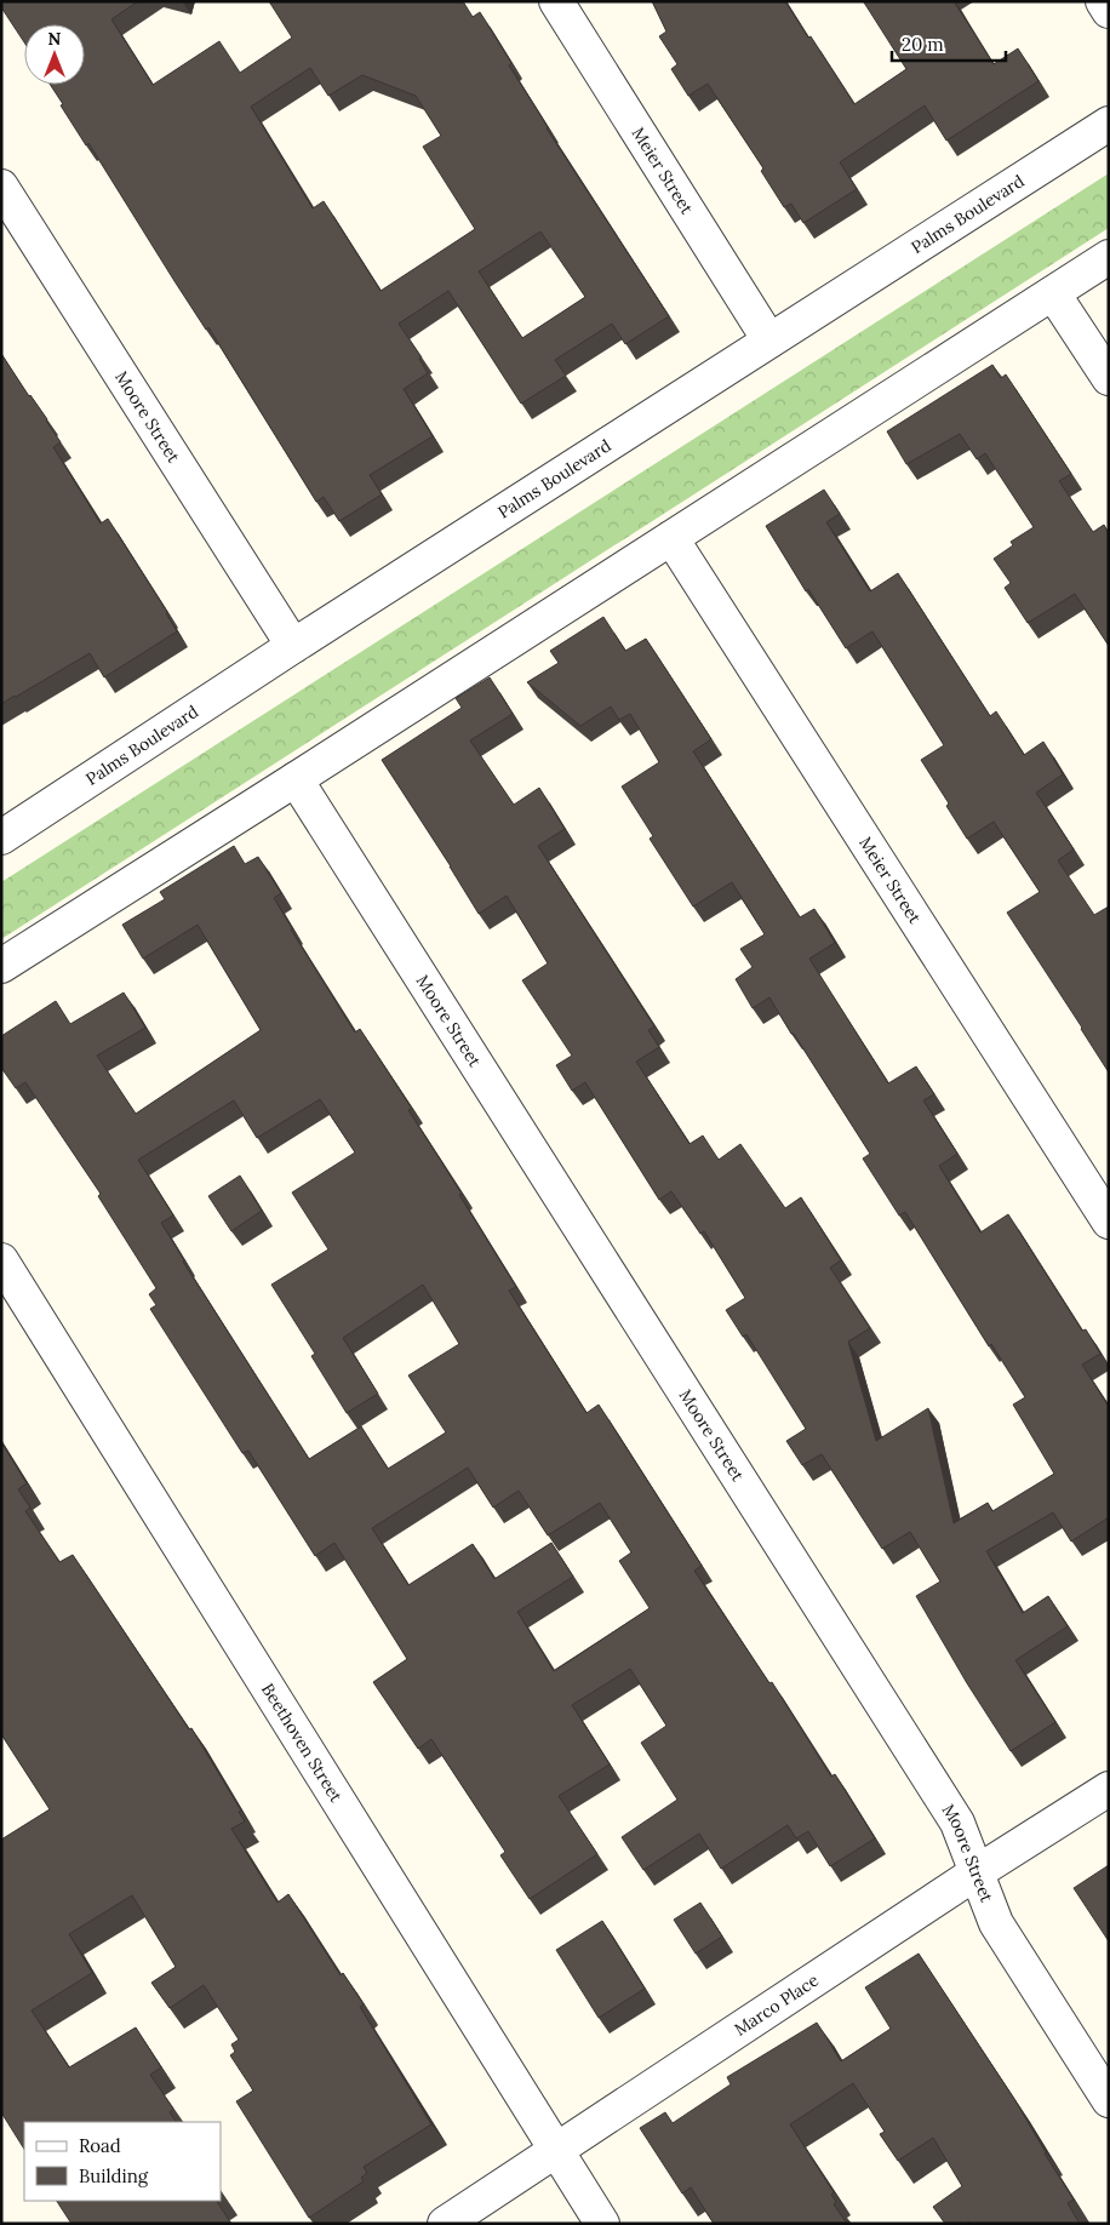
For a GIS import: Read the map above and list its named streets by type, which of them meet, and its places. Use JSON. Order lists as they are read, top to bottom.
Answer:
{
  "streets": {
    "street": [
      "Meier Street",
      "Palms Boulevard",
      "Moore Street",
      "Beethoven Street",
      "Marco Place"
    ]
  },
  "crossings": [
    ["Meier Street", "Palms Boulevard"],
    ["Palms Boulevard", "Moore Street"],
    ["Moore Street", "Marco Place"],
    ["Beethoven Street", "Marco Place"]
  ],
  "legend": ["Road", "Building"],
  "scale_bar": "20 m",
  "north": "top"
}
